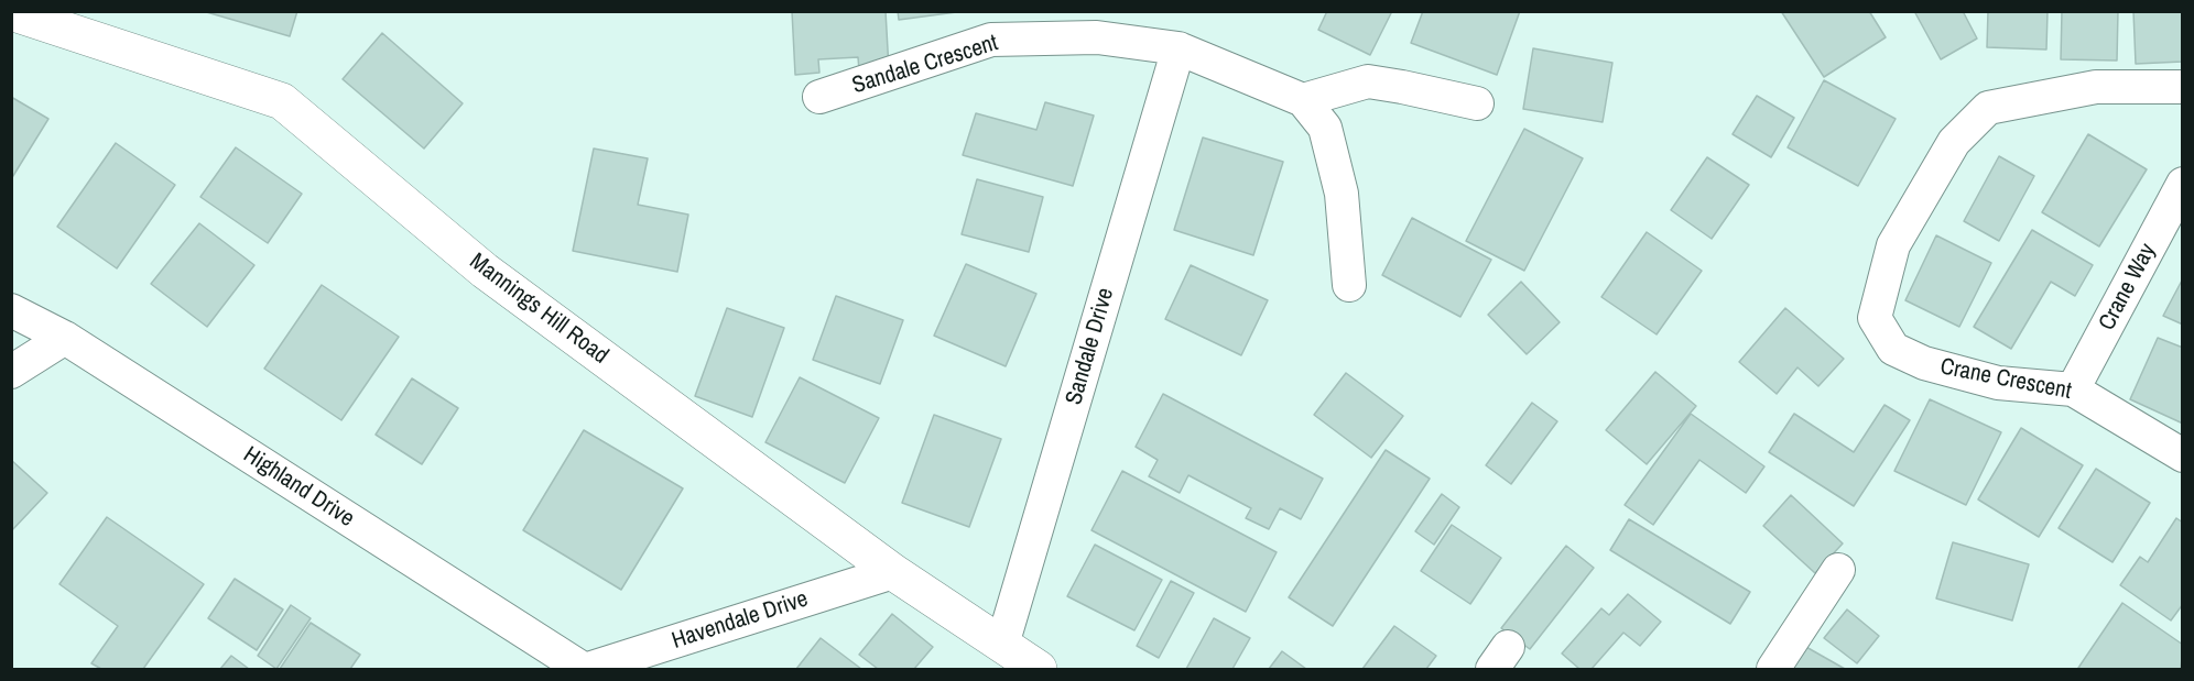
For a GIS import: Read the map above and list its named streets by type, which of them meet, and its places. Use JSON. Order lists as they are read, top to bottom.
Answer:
{
  "streets": {
    "main road": ["Mannings Hill Road"],
    "street": [
      "Sandale Crescent",
      "Crane Way",
      "Sandale Drive",
      "Crane Crescent",
      "Highland Drive",
      "Havendale Drive"
    ]
  },
  "crossings": [
    ["Sandale Crescent", "Sandale Drive"],
    ["Crane Way", "Crane Crescent"],
    ["Mannings Hill Road", "Sandale Drive"],
    ["Mannings Hill Road", "Havendale Drive"]
  ]
}
